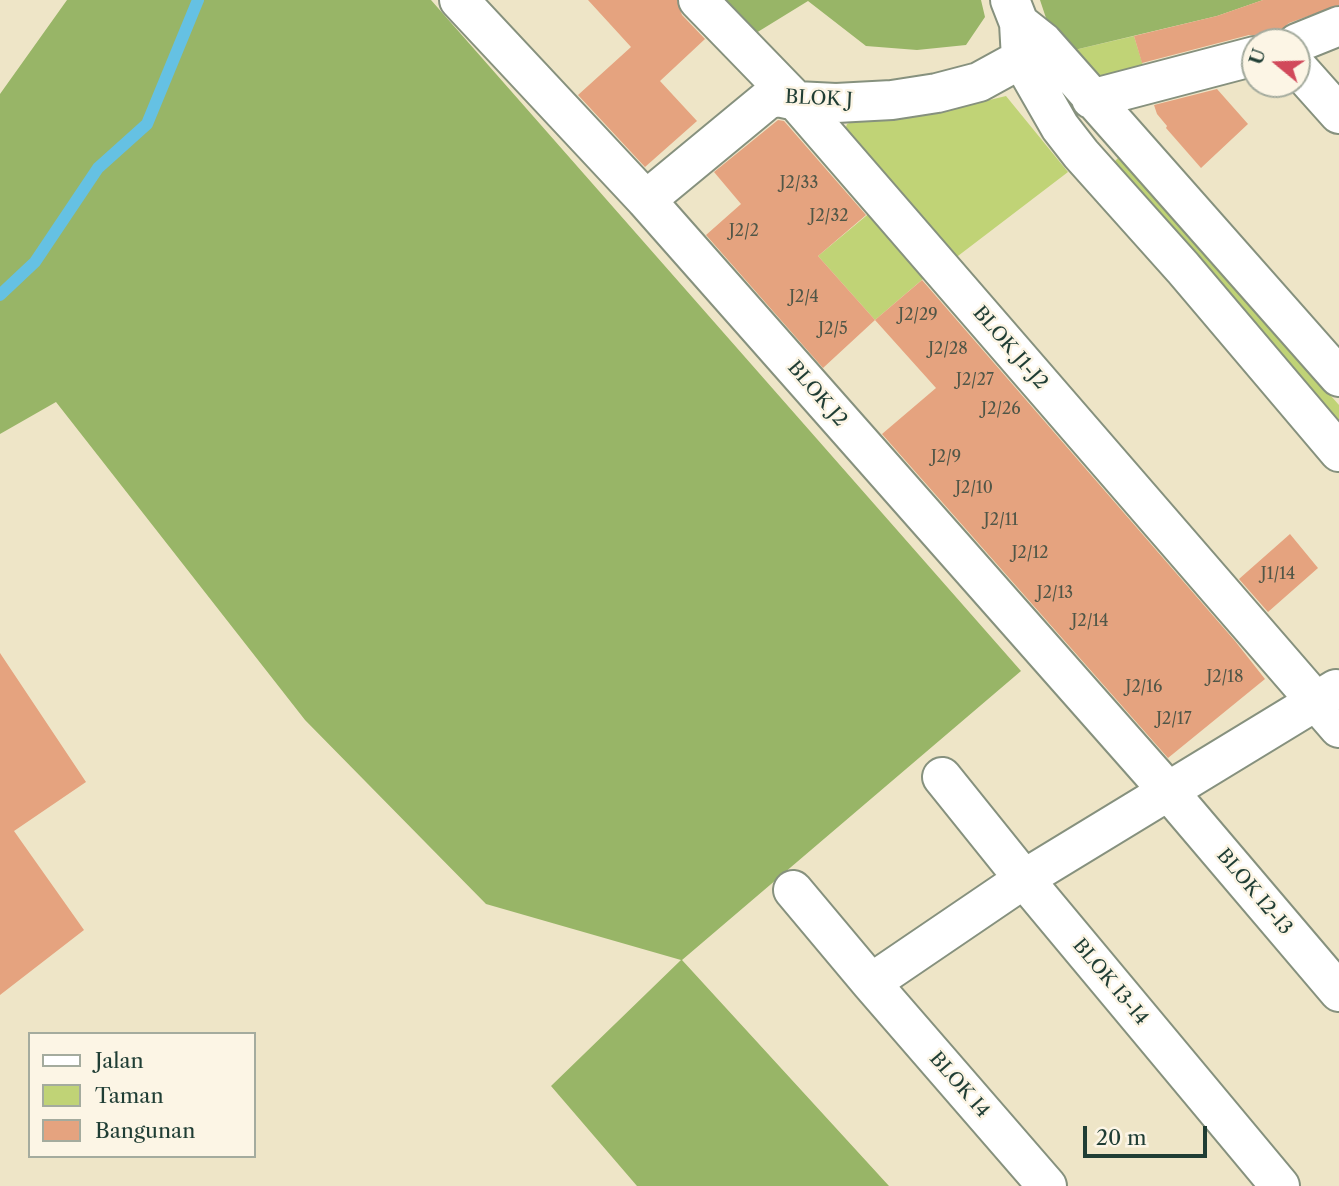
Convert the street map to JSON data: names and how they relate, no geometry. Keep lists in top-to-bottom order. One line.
{"streets":{"street":["BLOK J","BLOK J1-J2","BLOK J2","BLOK I2-I3","BLOK I3-I4","BLOK I4"]},"crossings":[["BLOK J","BLOK J1-J2"],["BLOK J","BLOK J2"],["BLOK J2","BLOK I2-I3"]],"house_numbers":["J2/33","J2/32","J2/2","J2/4","J2/29","J2/5","J2/28","J2/27","J2/26","J2/9","J2/10","J2/11","J2/12","J1/14","J2/13","J2/14","J2/18","J2/16","J2/17"],"legend":["Jalan","Taman","Bangunan"],"scale_bar":"20 m","north":"left"}
